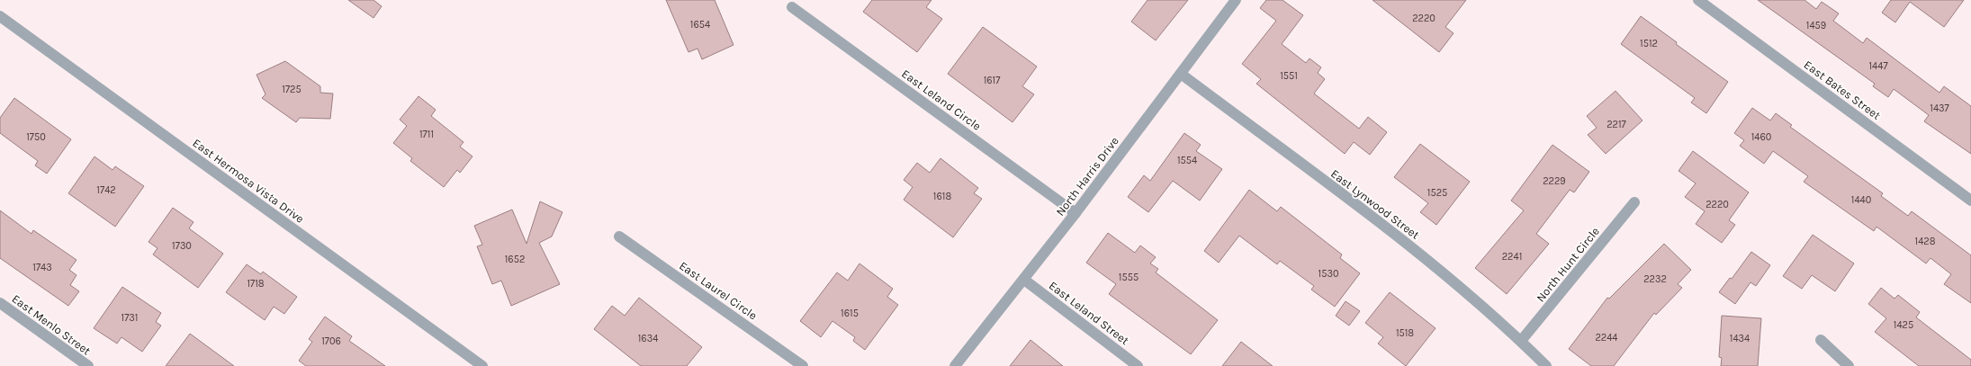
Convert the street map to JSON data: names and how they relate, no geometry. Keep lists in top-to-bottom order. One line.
{"streets":{"street":["East Bates Street","East Leland Circle","North Harris Drive","East Hermosa Vista Drive","East Lynwood Street","North Hunt Circle","East Laurel Circle","East Leland Street","East Menlo Street"]},"crossings":[["East Leland Circle","North Harris Drive"],["North Harris Drive","East Lynwood Street"],["North Harris Drive","East Leland Street"],["East Lynwood Street","North Hunt Circle"]],"house_numbers":["2220","1654","1459","1512","1447","1551","1617","1725","1437","2217","1711","1750","1460","1554","2229","1742","1525","1618","1440","2220","1428","1730","2241","1652","1743","1530","1555","2232","1718","1615","1731","1425","1518","2244","1634","1434","1706"]}
